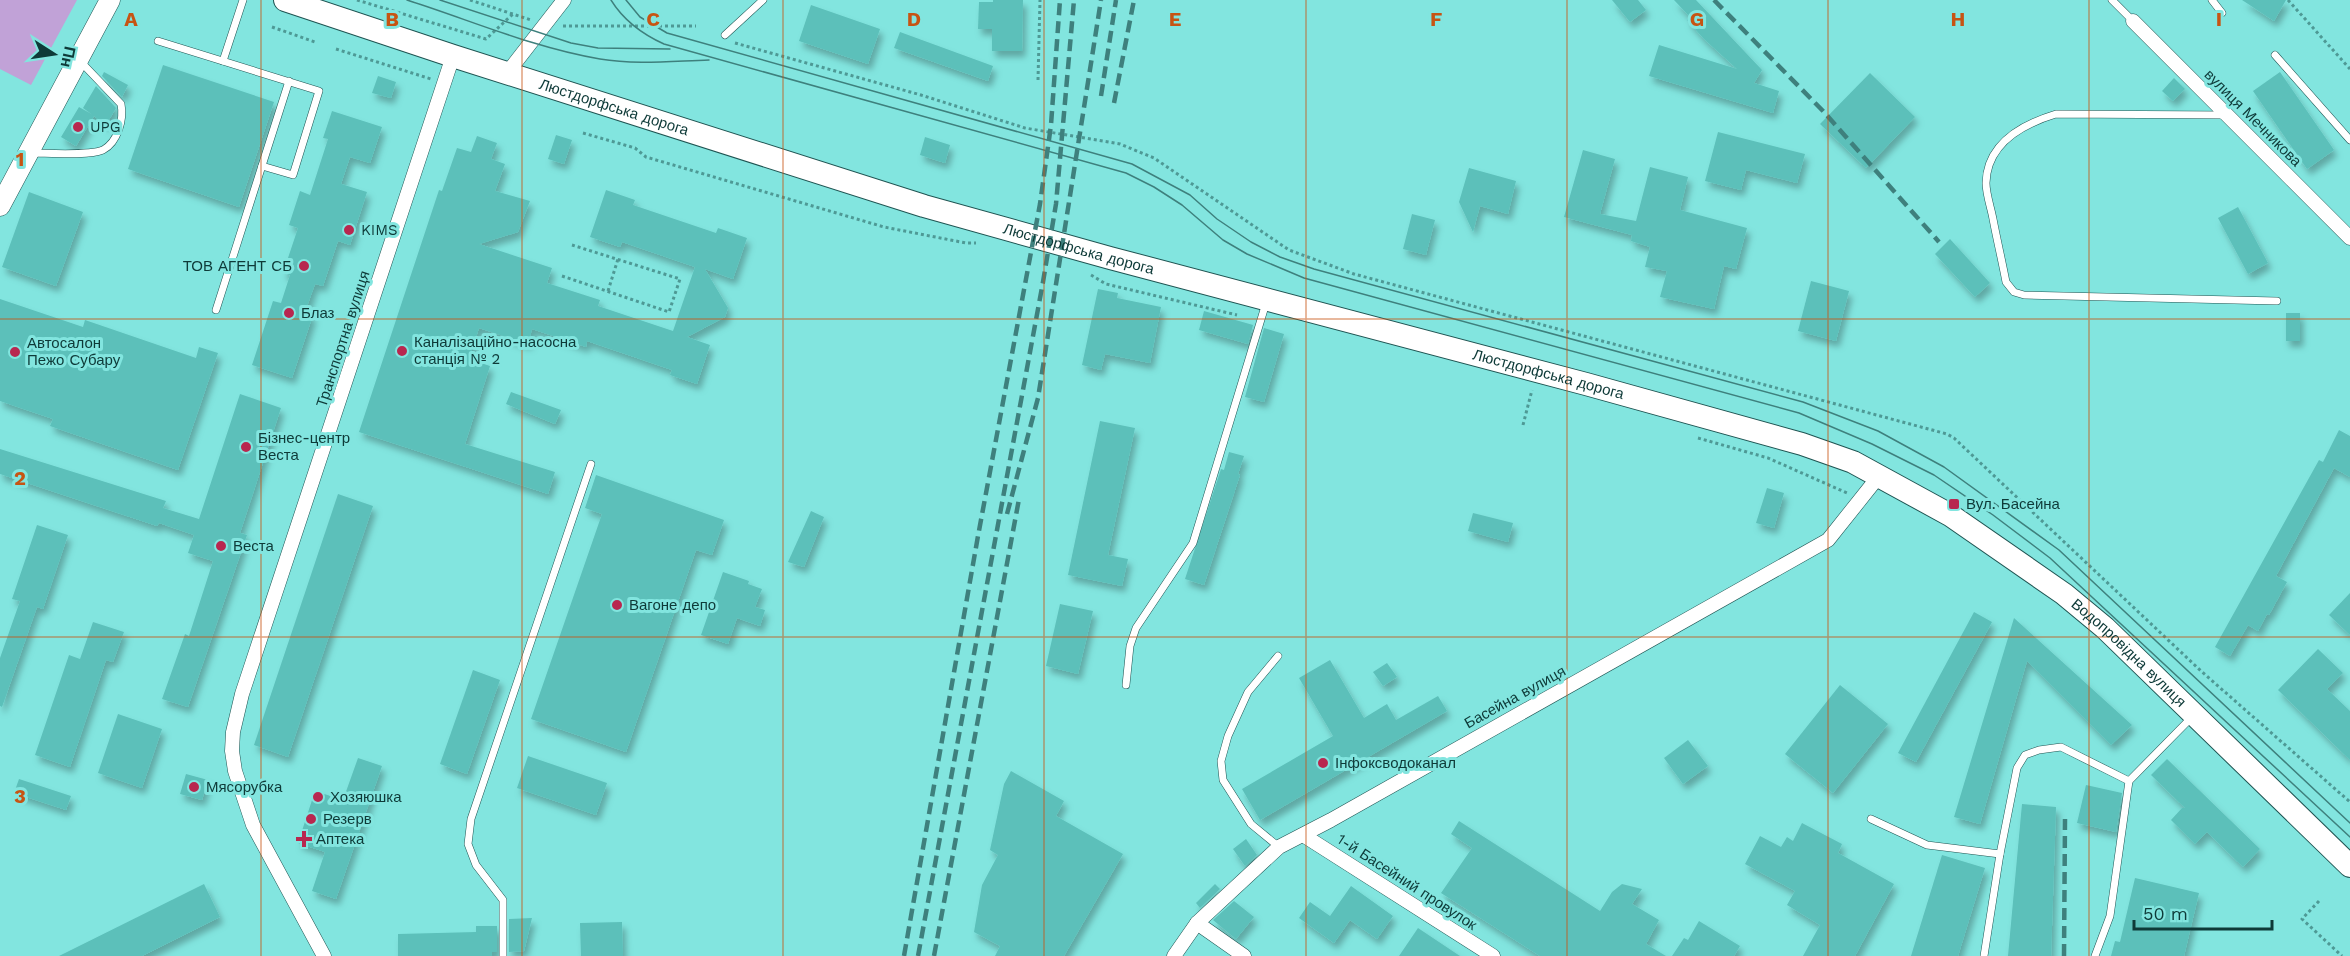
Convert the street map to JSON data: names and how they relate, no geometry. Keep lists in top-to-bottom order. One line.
{"streets":{"main road":["Люстдорфська дорога","Водопровідна вулиця"],"street":["вулиця Мечникова","Транспортна вулиця","Басейна вулиця","1-й Басейний провулок"]},"crossings":[["Люстдорфська дорога","Транспортна вулиця"],["Люстдорфська дорога","Водопровідна вулиця"],["Люстдорфська дорога","Басейна вулиця"],["Водопровідна вулиця","Басейна вулиця"],["Басейна вулиця","1-й Басейний провулок"]],"places":{"other":["UPG","KIMS","ТОВ АГЕНТ СБ","Блаз","Каналізаційно-насосна станція № 2","Автосалон Пежо Субару","Бізнес-центр Веста","Веста","Вагоне депо","Інфоксводоканал","Мясорубка","Хозяюшка","Резерв"],"transit":["Вул. Басейна"],"health":["Аптека"]},"scale_bar":"50 m","north":"right","grid":{"columns":["A","B","C","D","E","F","G","H","I"],"rows":["1","2","3"]}}
